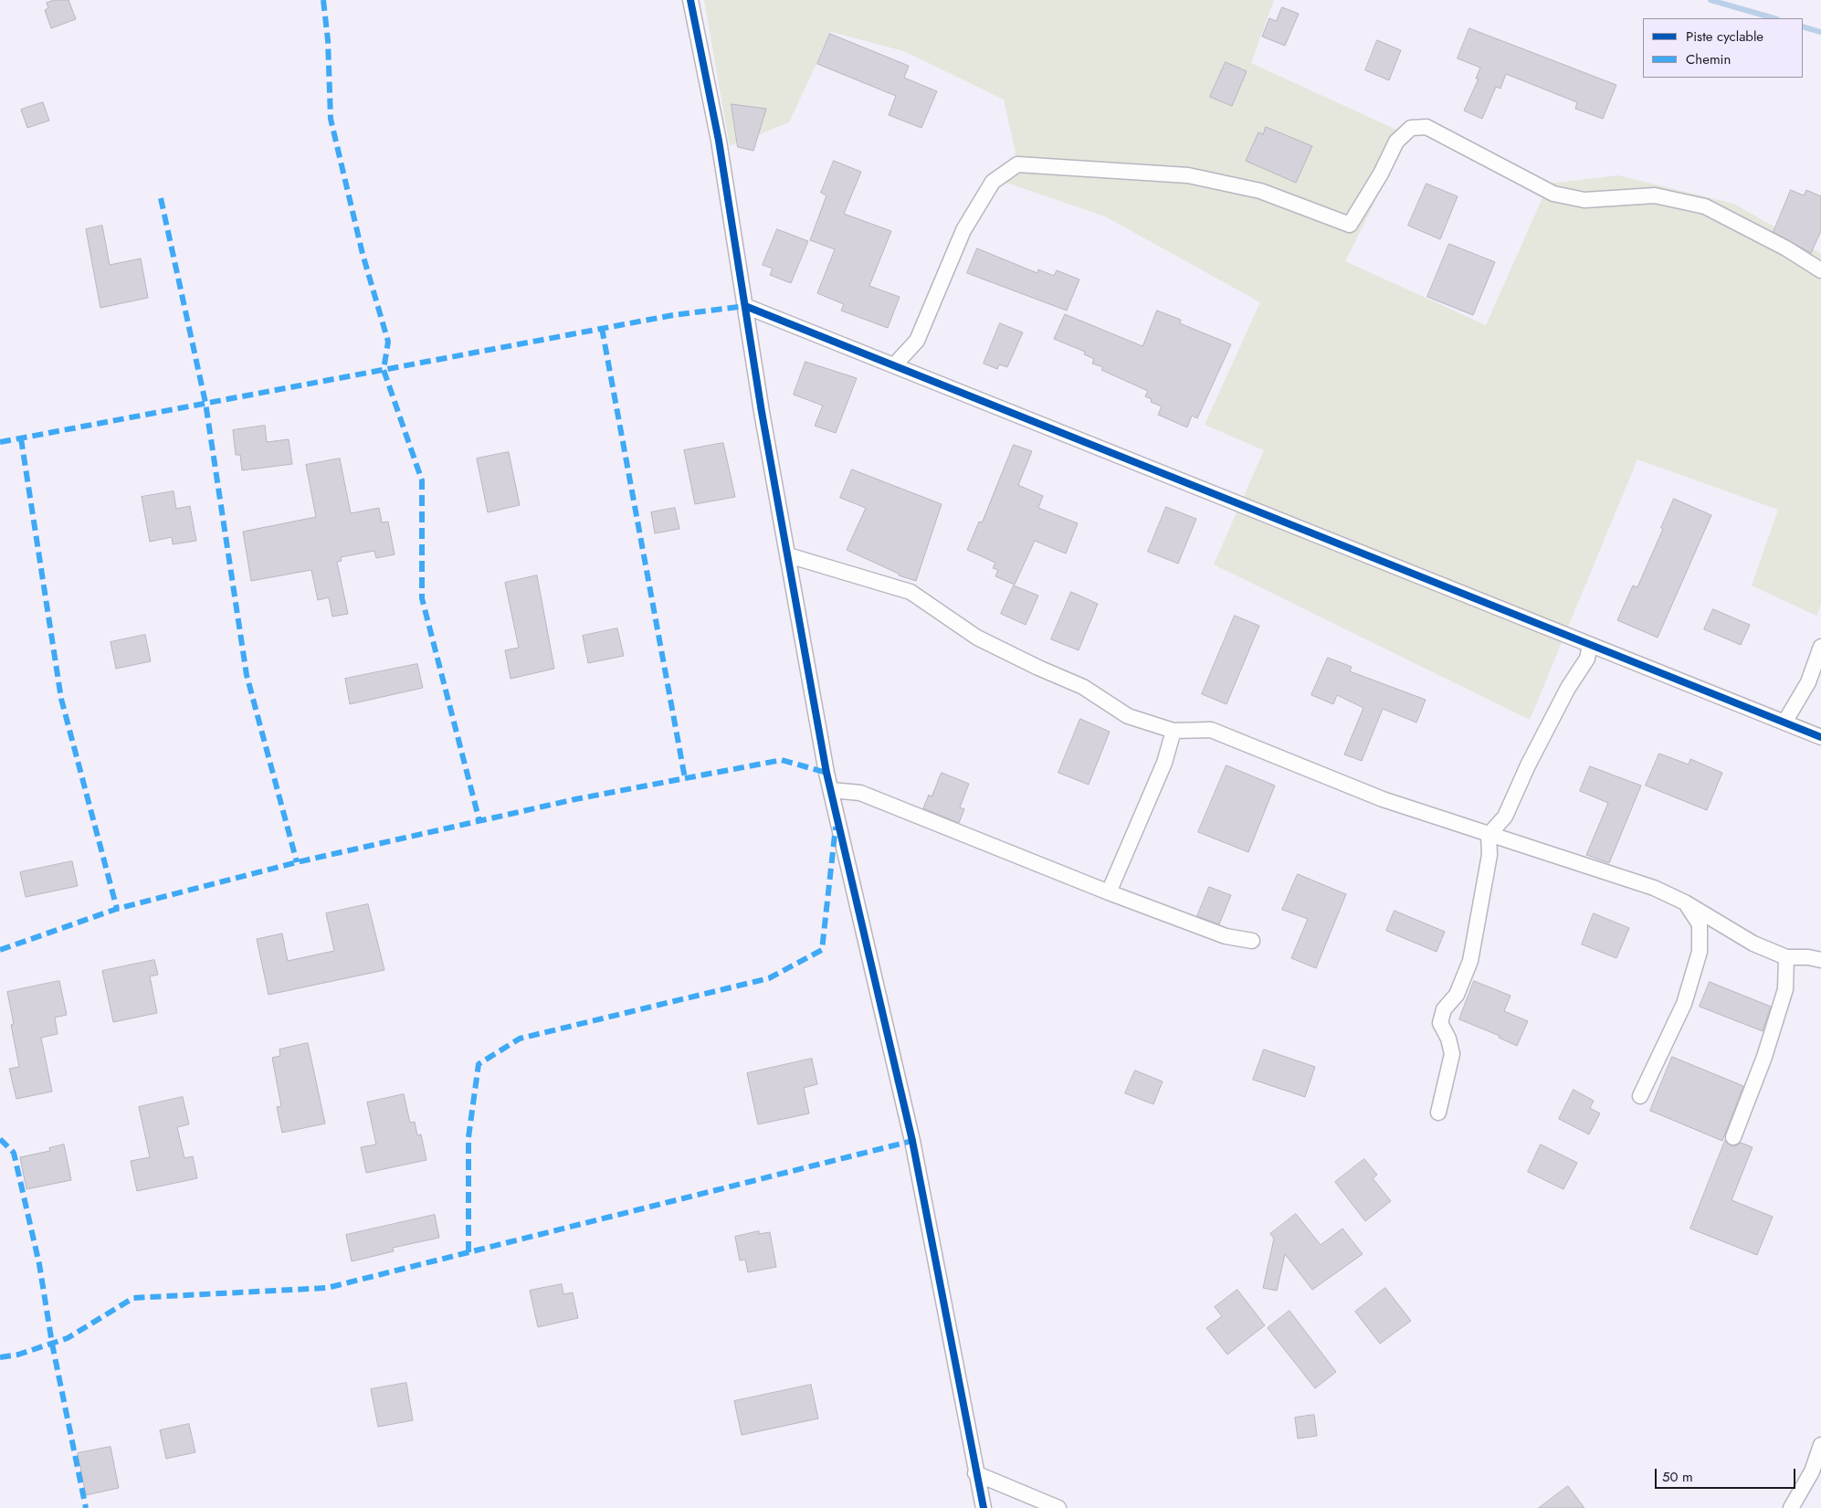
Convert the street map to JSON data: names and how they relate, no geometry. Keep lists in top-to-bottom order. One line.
{"legend":["Piste cyclable","Chemin"],"scale_bar":"50 m"}
